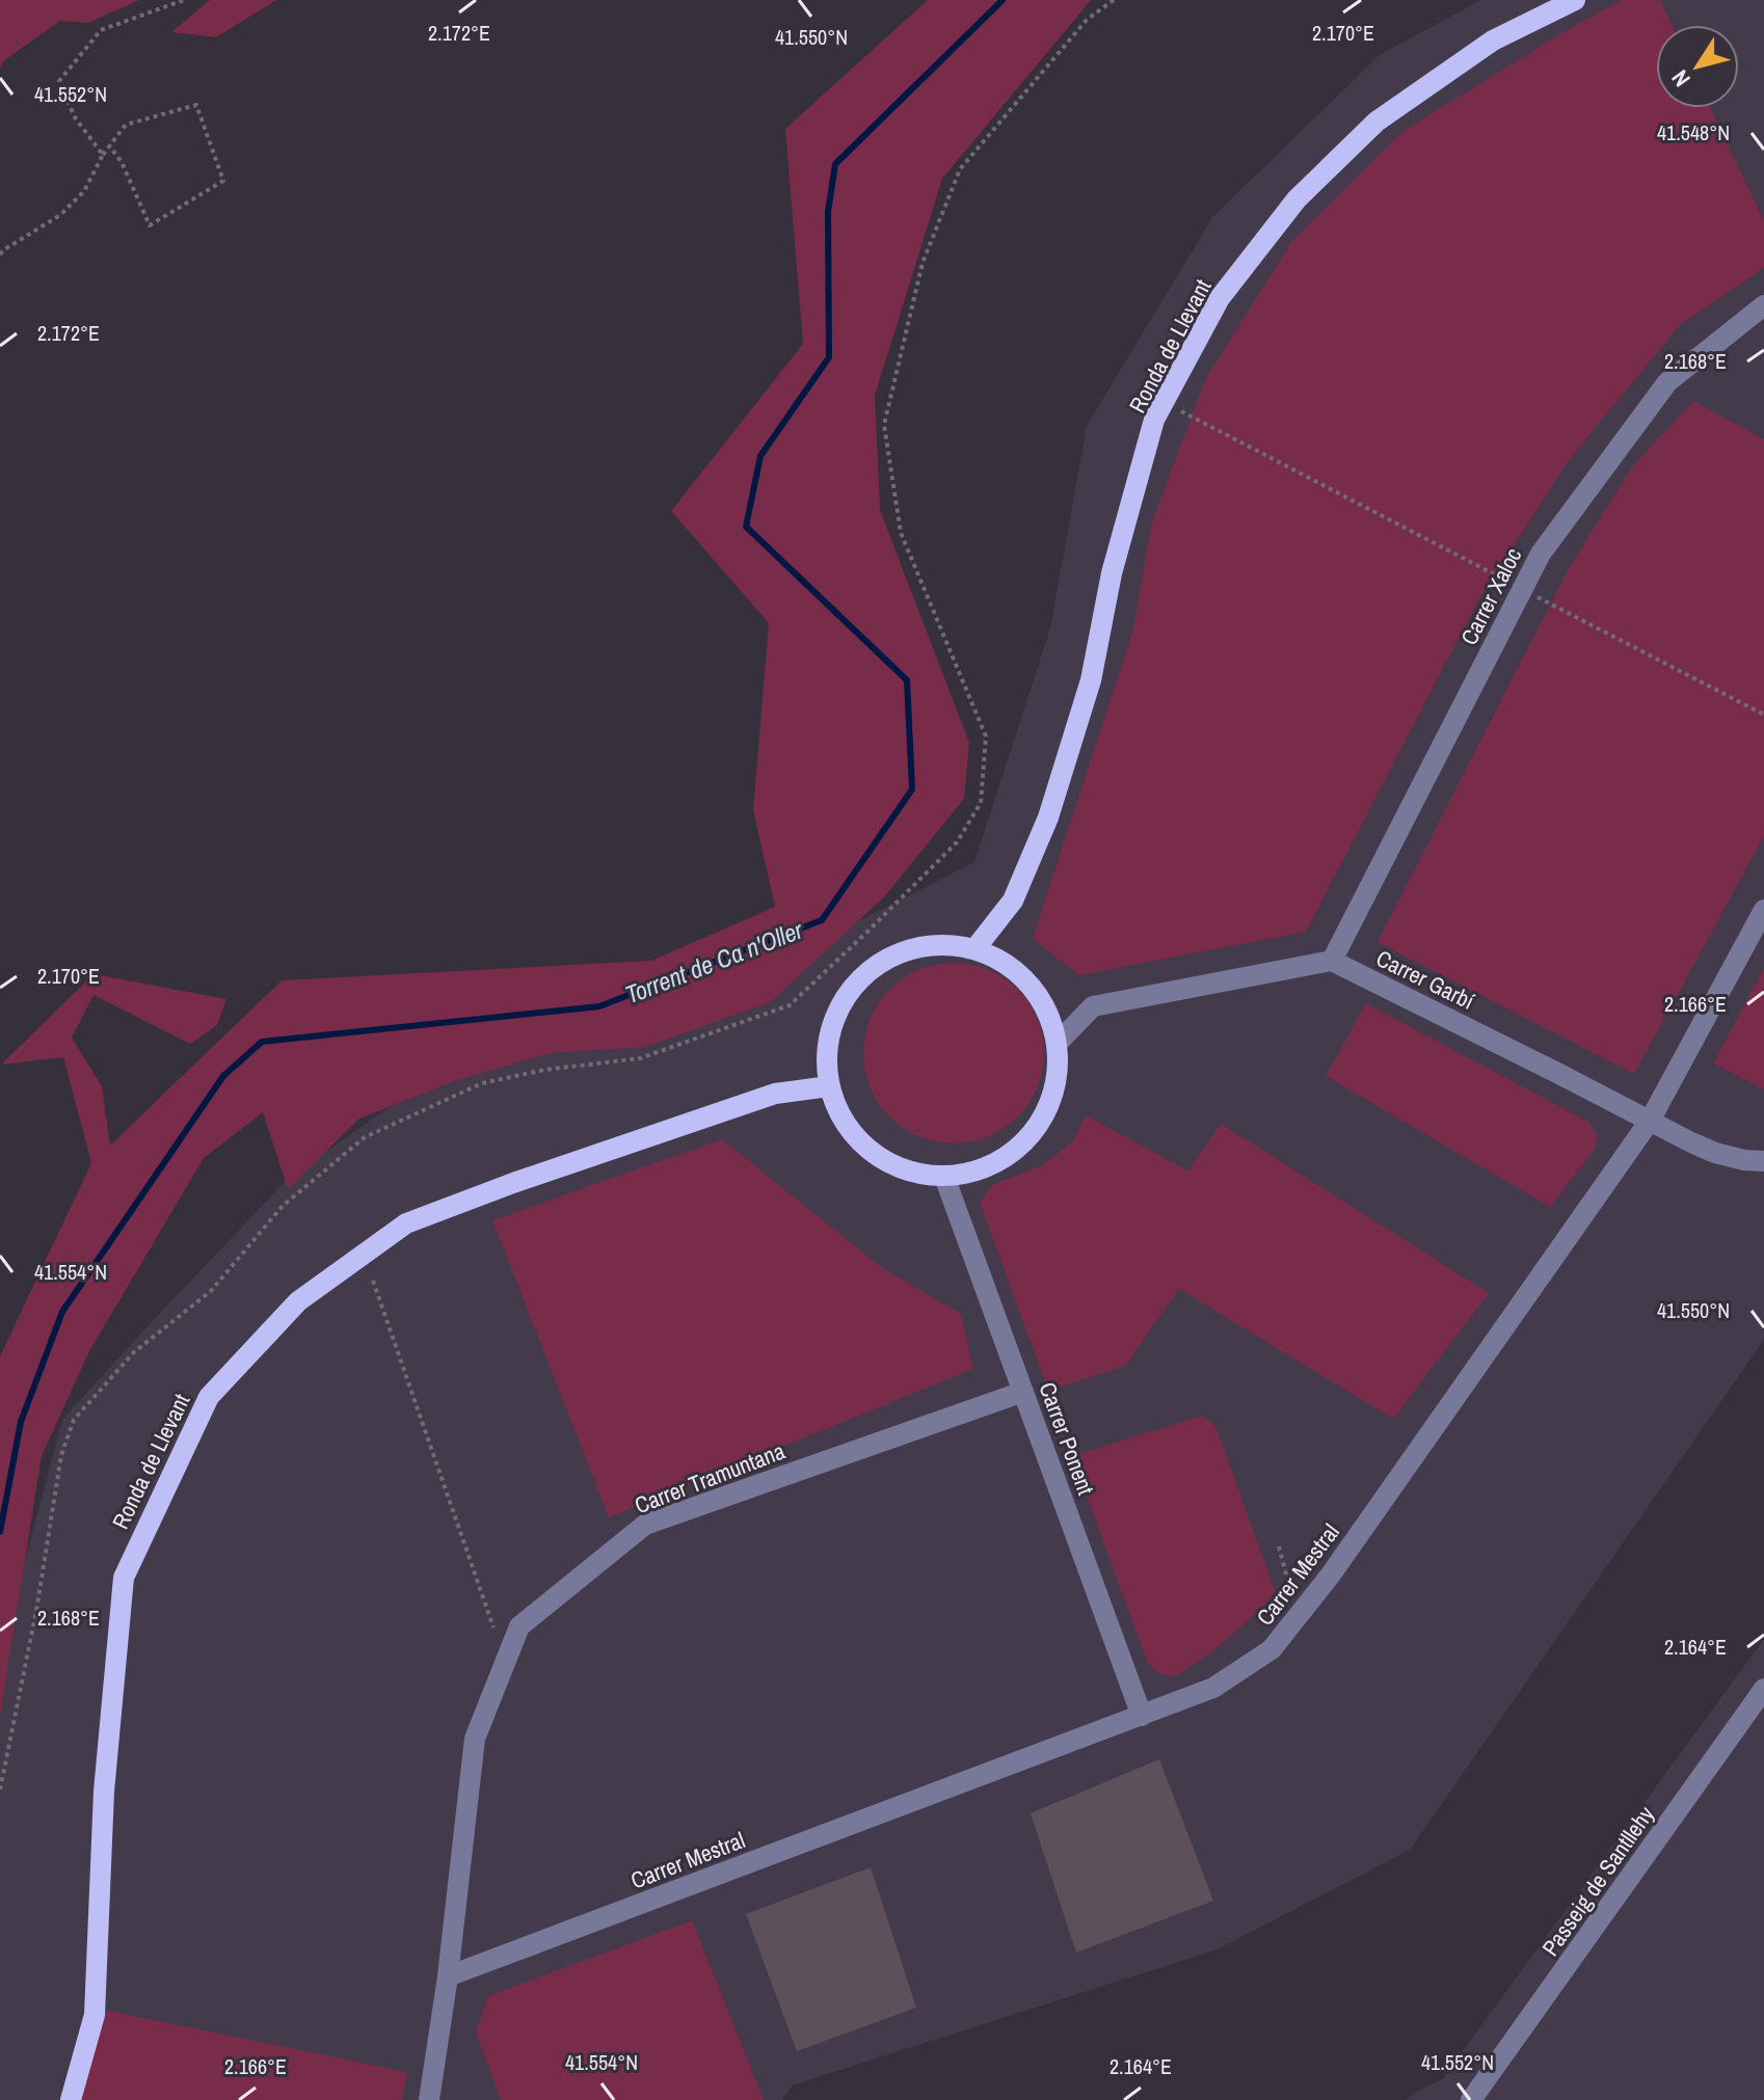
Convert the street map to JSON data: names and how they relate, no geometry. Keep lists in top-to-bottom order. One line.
{"streets":{"main road":["Ronda de Llevant"],"street":["Carrer Xaloc","Carrer Garbí","Carrer Ponent","Carrer Tramuntana","Carrer Mestral","Passeig de Santllehy"]},"crossings":[["Ronda de Llevant","Carrer Ponent"],["Carrer Xaloc","Carrer Garbí"],["Carrer Garbí","Carrer Mestral"],["Carrer Ponent","Carrer Tramuntana"],["Carrer Ponent","Carrer Mestral"],["Carrer Tramuntana","Carrer Mestral"]],"water":["Torrent de Ca n'Oller"],"north":"bottom left","coordinates":["2.172°E","2.170°E","41.550°N","41.552°N","41.548°N","2.168°E","2.166°E","41.554°N","2.164°E"]}
